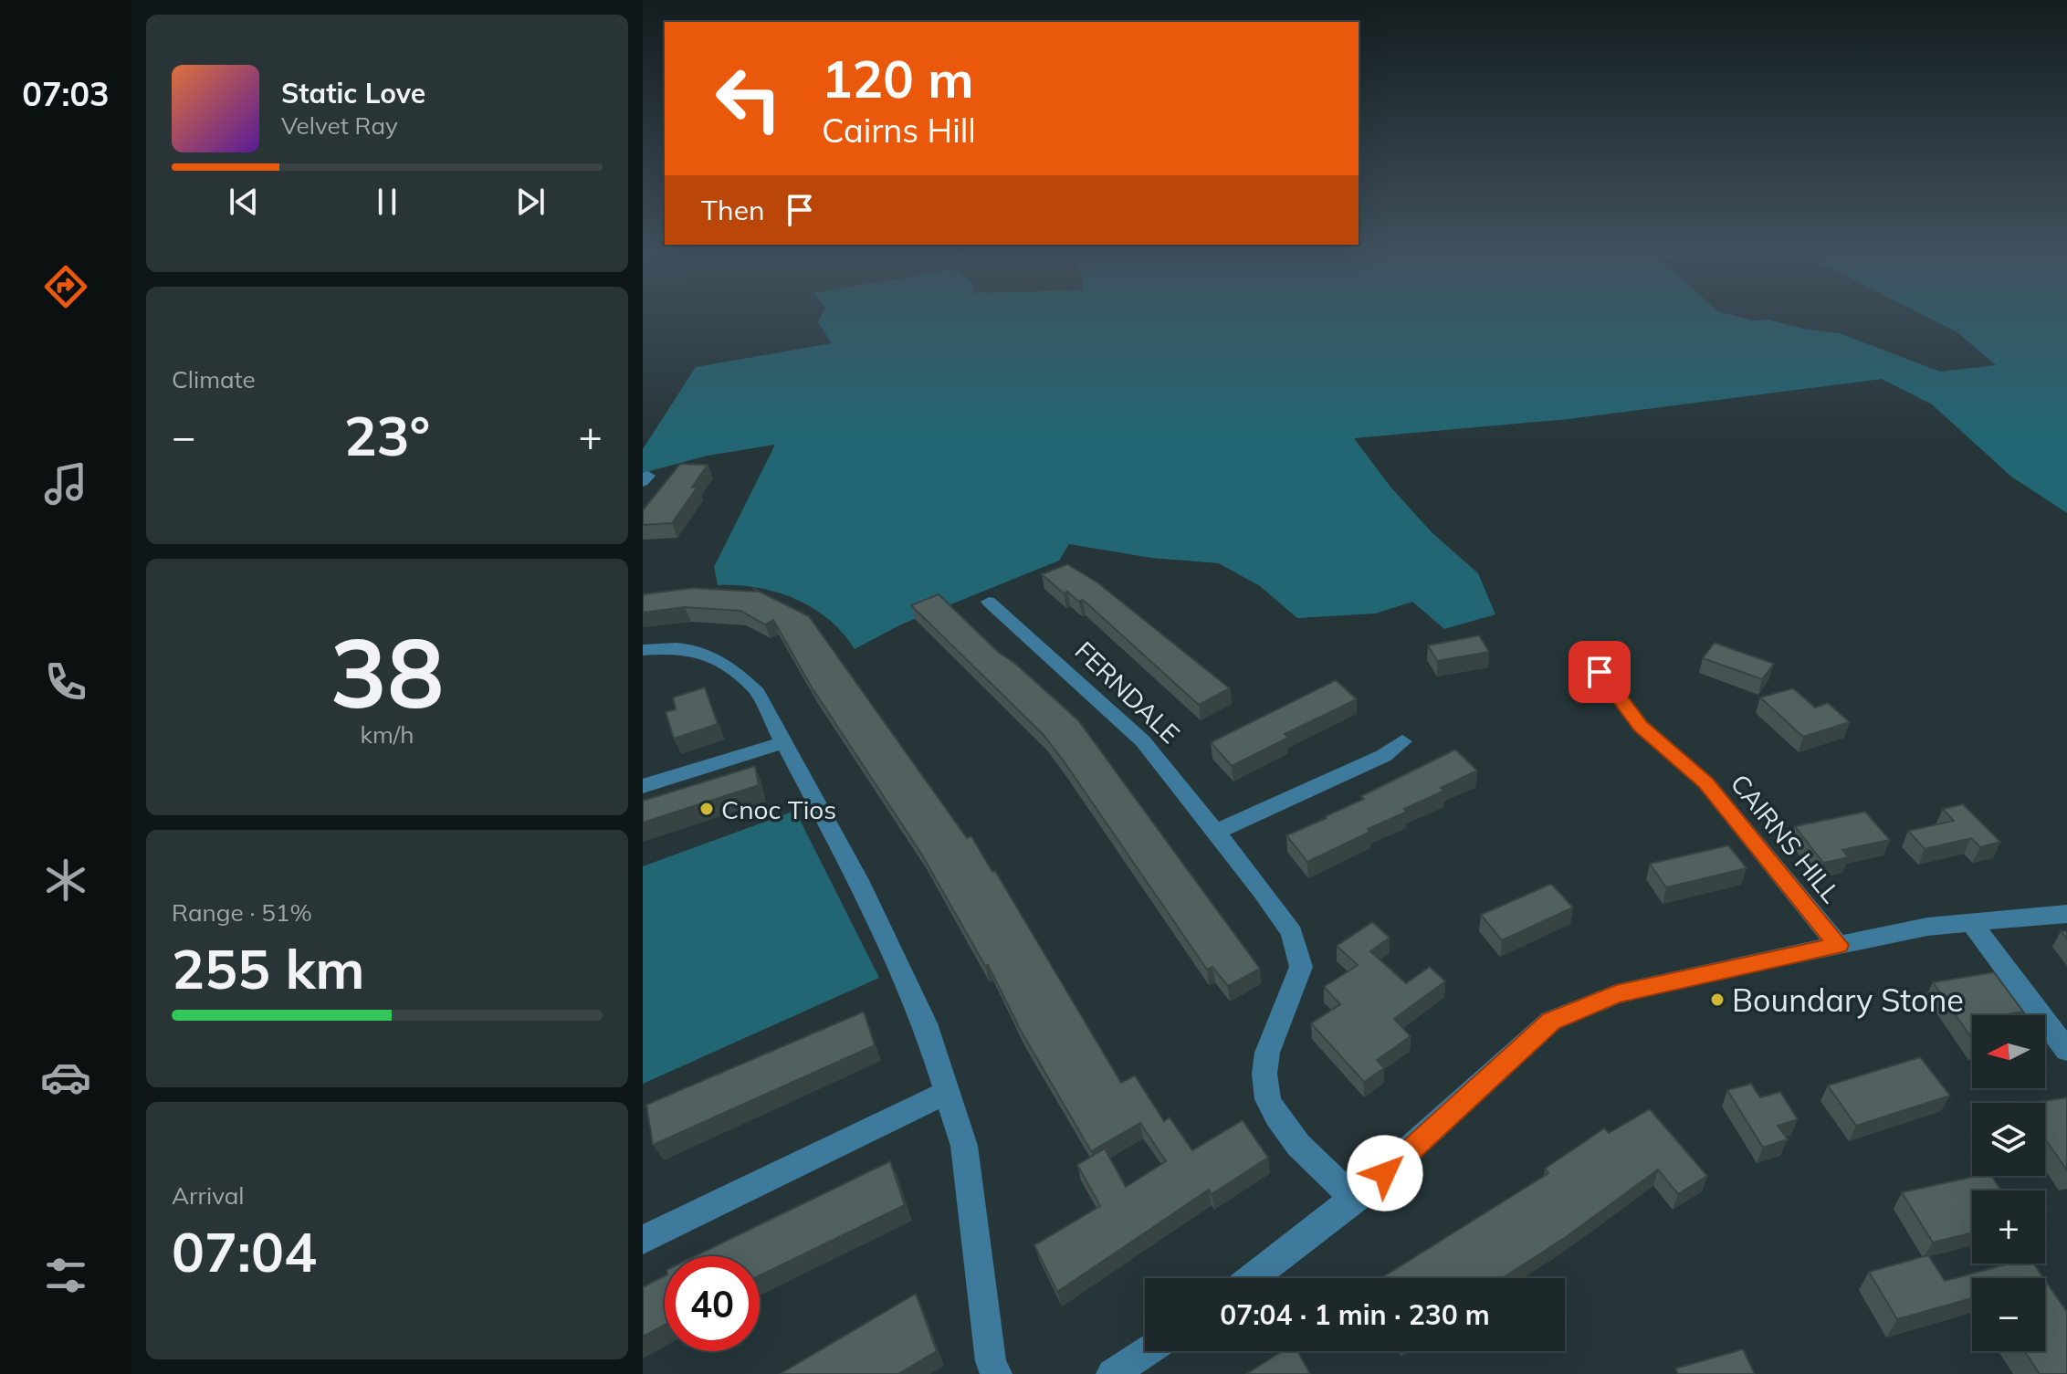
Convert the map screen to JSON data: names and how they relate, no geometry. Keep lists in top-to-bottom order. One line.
{"streets":{"street":["FERNDALE","CAIRNS HILL"]},"places":["Cnoc Tios","Boundary Stone"],"north":"left","page":{"tabs":"07:03","turn":["120 m","Cairns Hill"],"song":["Static Love","Velvet Ray"],"then":"Then","tile":["Climate",["38","km/h"],["Range · 51%","255 km"],["Arrival","07:04"]],"heat":["−","23°","+"],"map_buttons":["+","−"],"limit":"40","trip":"07:04 · 1 min · 230 m"}}
